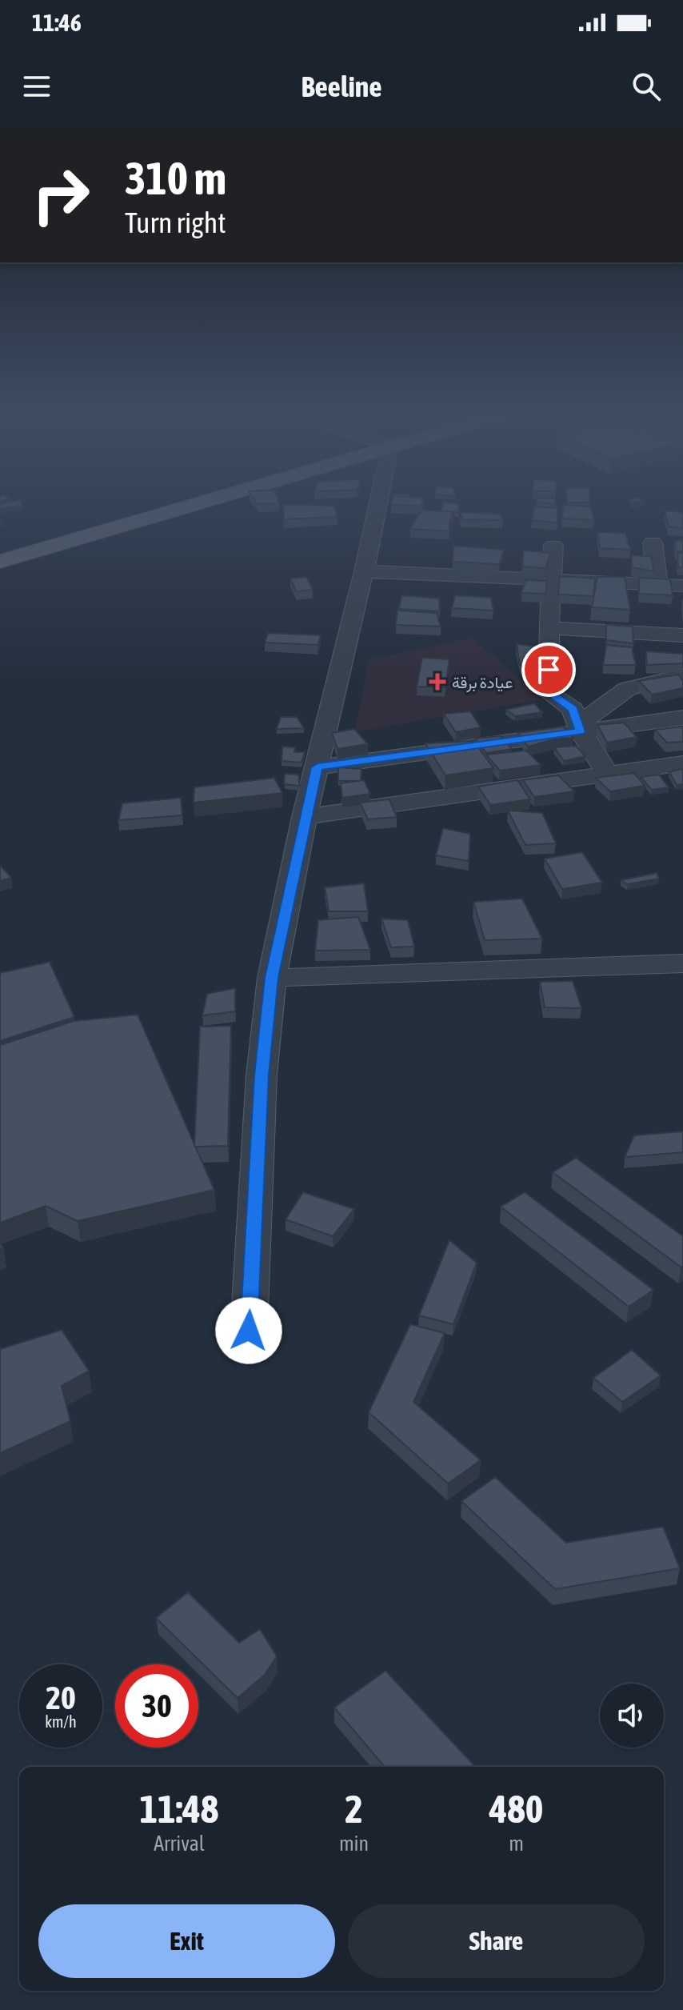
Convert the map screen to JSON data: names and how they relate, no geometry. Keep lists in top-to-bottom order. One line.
{"places":{"health":["عيادة برقة"]},"page":{"status":"11:46","header":"Beeline","turn":["310 m","Turn right"],"speed":"20 km/h","limit":"30","eta":["11:48","Arrival","2","min","480","m"],"buttons":["Exit","Share"]}}
